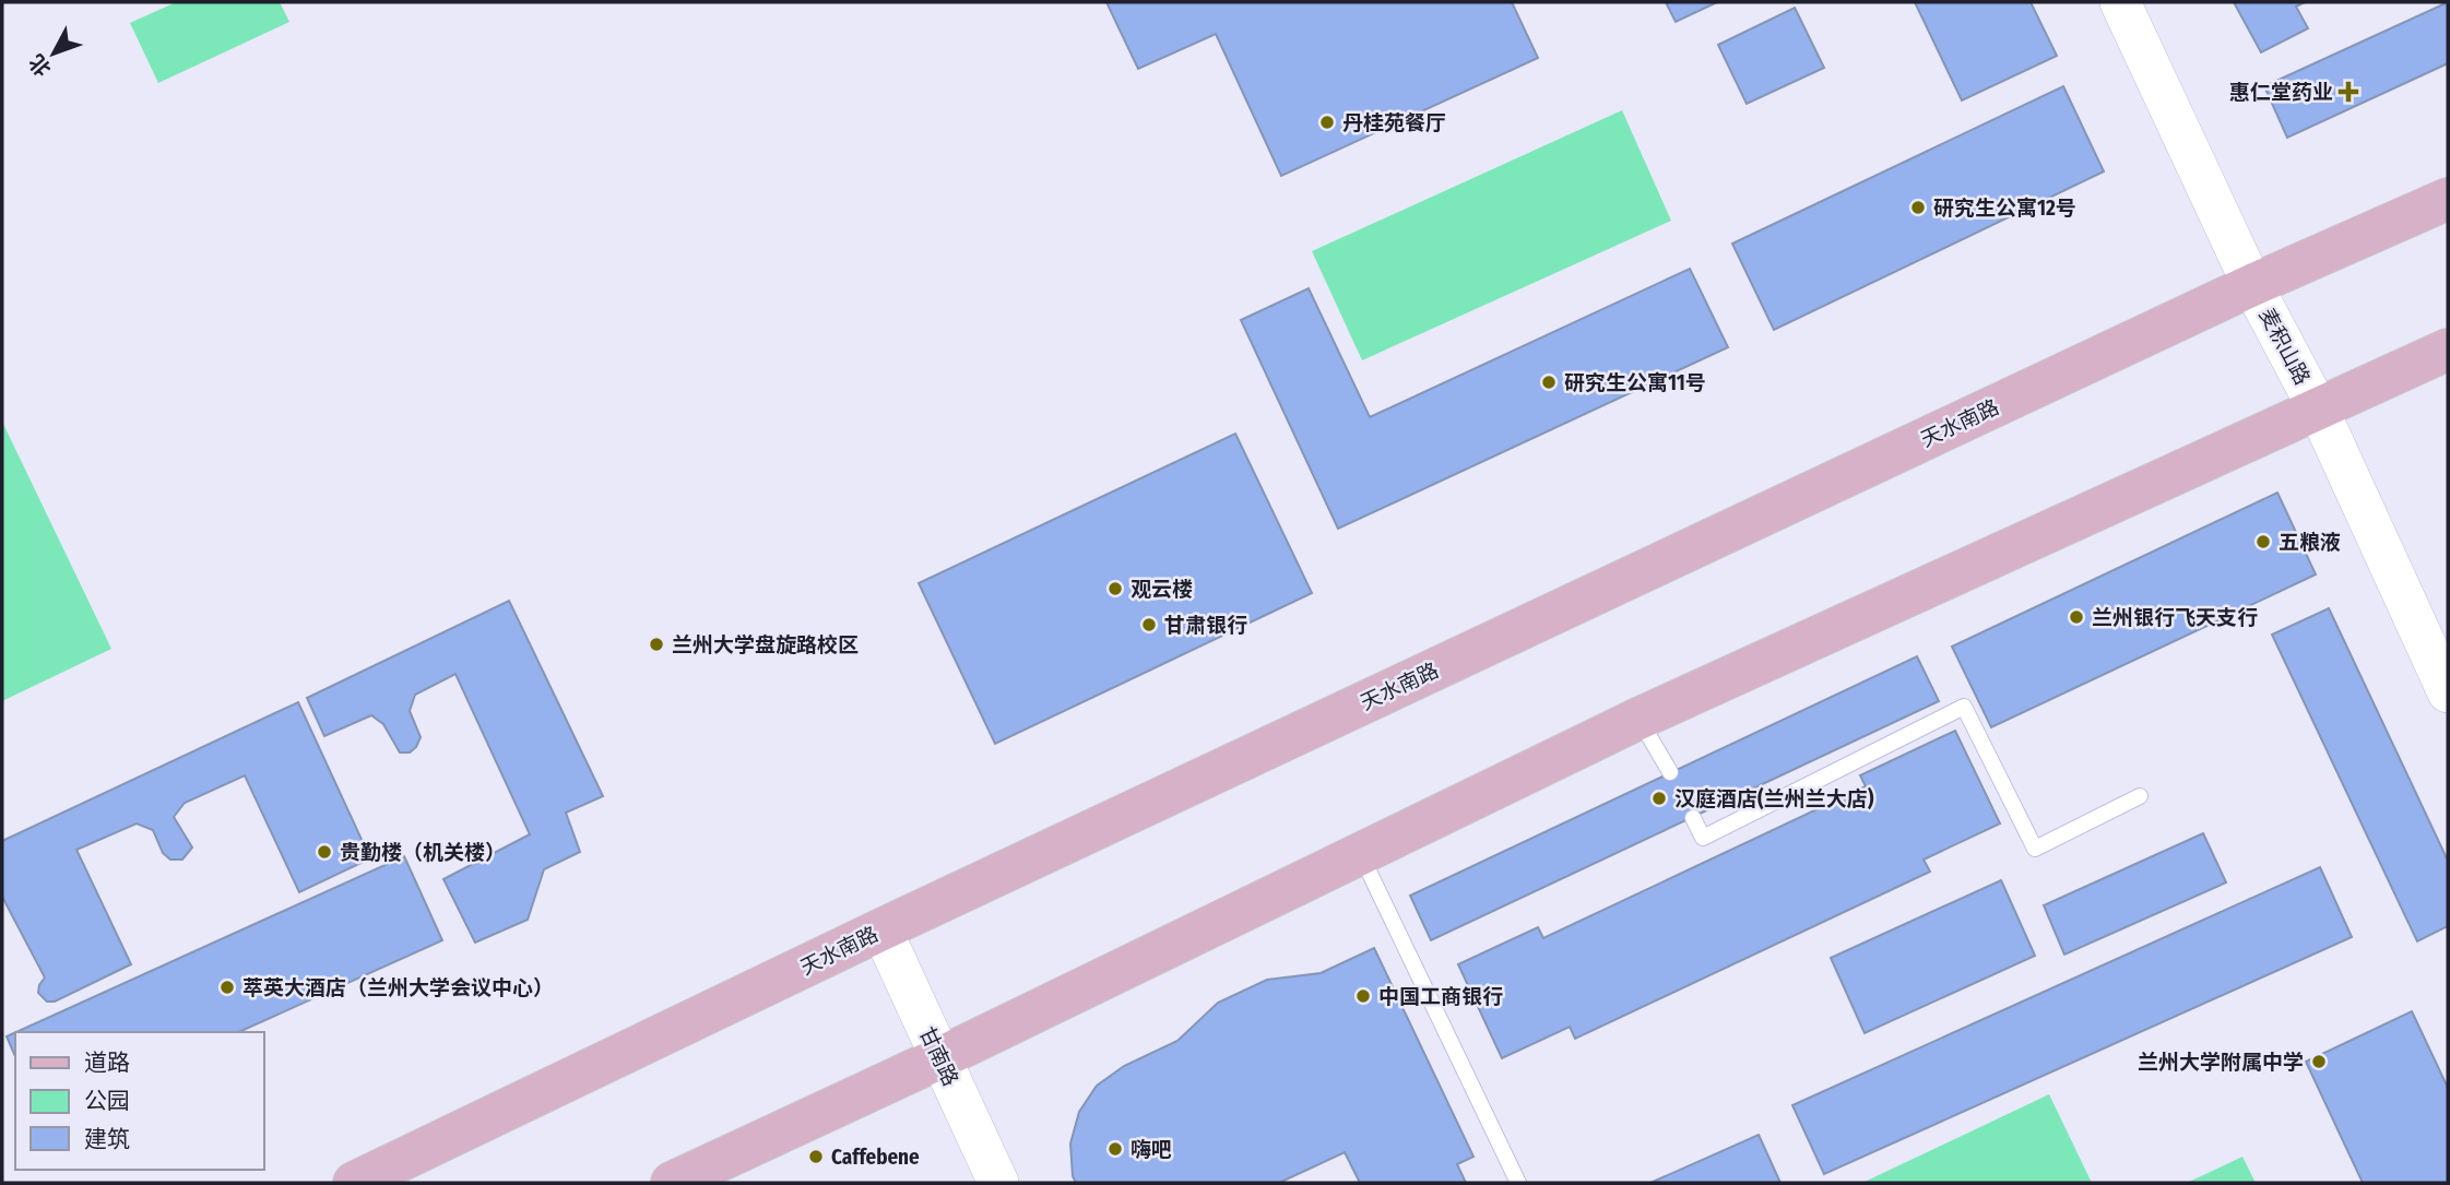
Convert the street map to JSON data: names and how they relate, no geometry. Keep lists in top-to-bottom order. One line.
{"streets":{"main road":["天水南路"],"street":["麦积山路","甘南路"]},"crossings":[["麦积山路","天水南路"],["天水南路","甘南路"]],"places":{"health":["惠仁堂药业"],"other":["丹桂苑餐厅","研究生公寓12号","研究生公寓11号","五粮液","观云楼","兰州银行飞天支行","甘肃银行","兰州大学盘旋路校区","汉庭酒店(兰州兰大店)","贵勤楼（机关楼）","萃英大酒店（兰州大学会议中心）","中国工商银行","兰州大学附属中学","嗨吧","Caffebene"]},"legend":["道路","公园","建筑"],"north":"bottom left"}
